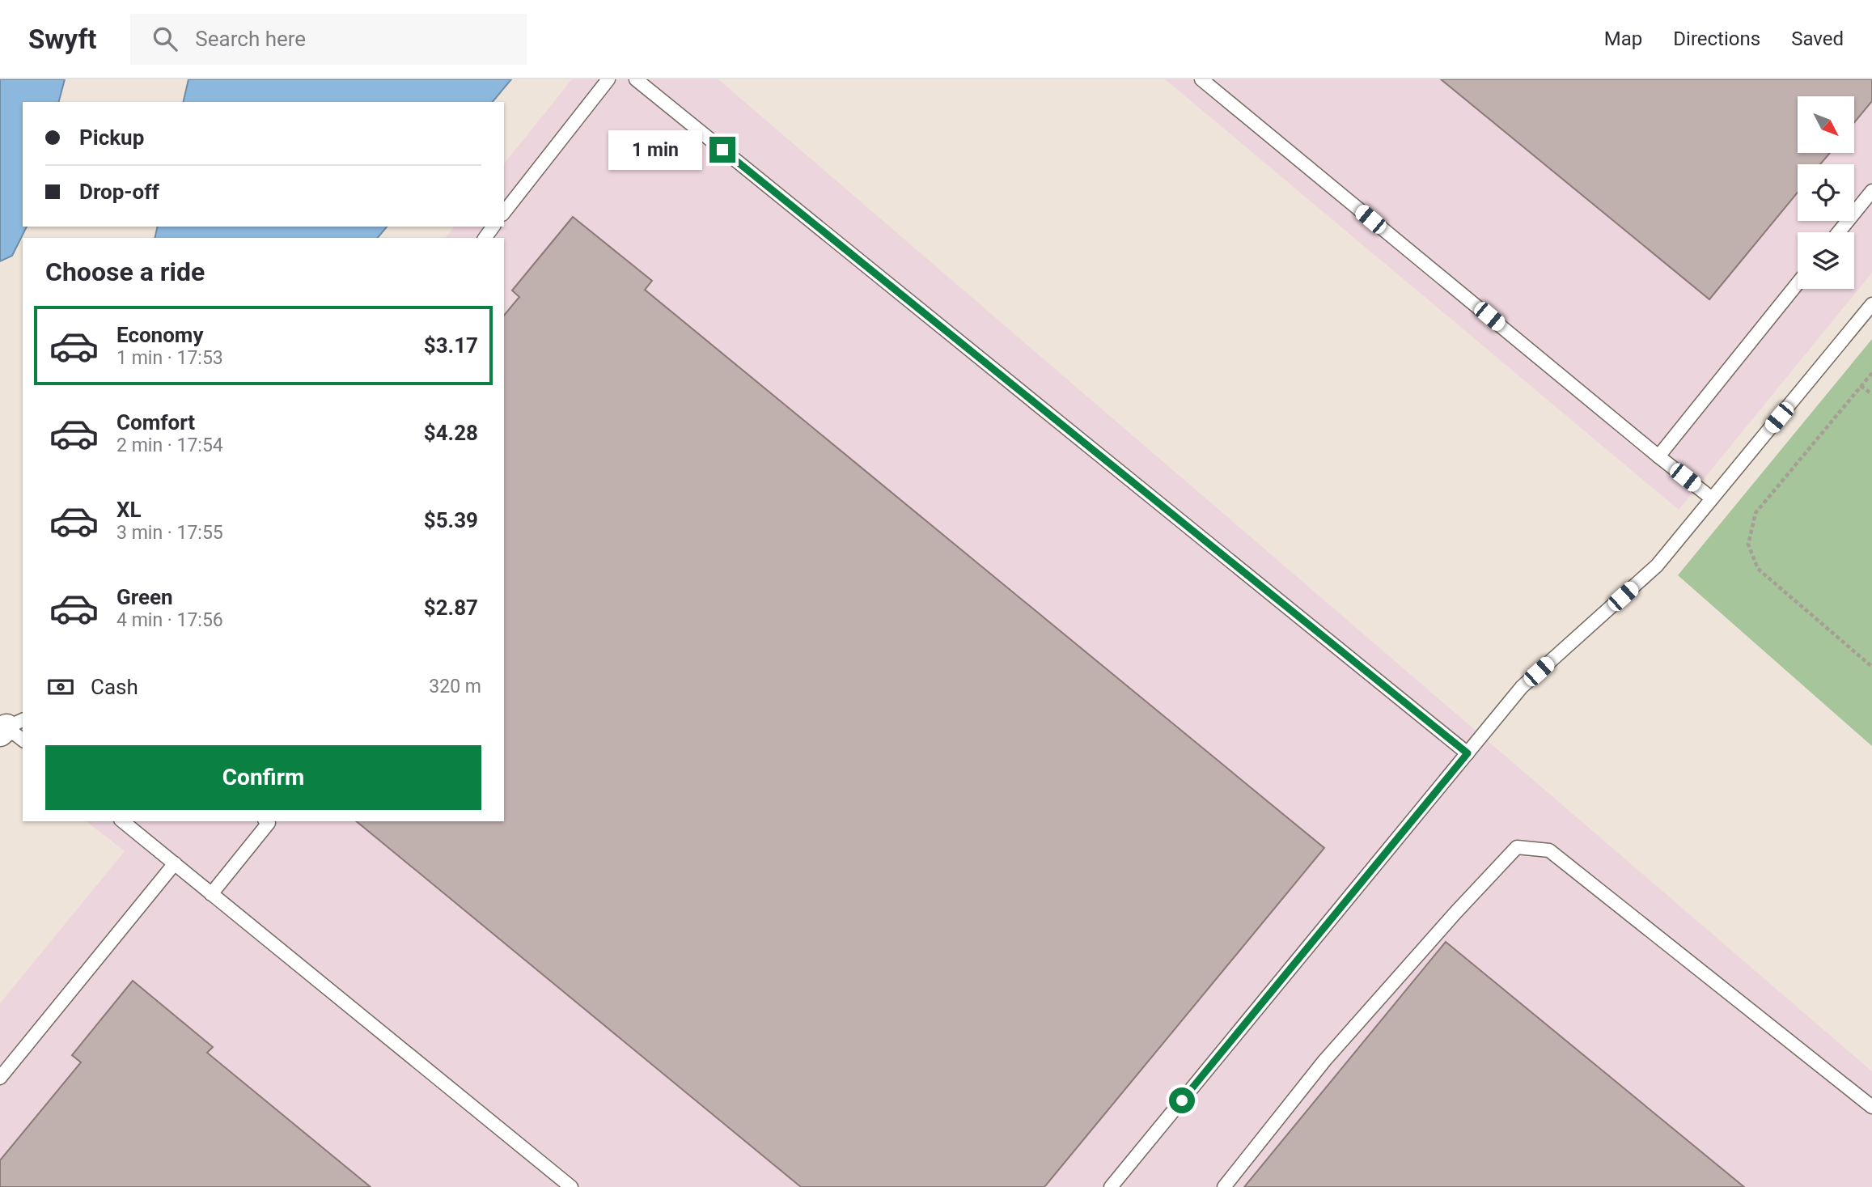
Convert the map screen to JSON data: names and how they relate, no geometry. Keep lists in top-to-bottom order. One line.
{"north":"bottom right","page":{"header":"Swyft","search":"Search here","nav":["Map","Directions","Saved"],"banner":["Pickup","Drop-off"],"bubble":"1 min","heading":"Choose a ride","list":[{"name":"Economy","note":"1 min · 17:53","value":"$3.17"},{"name":"Comfort","note":"2 min · 17:54","value":"$4.28"},{"name":"XL","note":"3 min · 17:55","value":"$5.39"},{"name":"Green","note":"4 min · 17:56","value":"$2.87"}],"pay":["Cash","320 m"],"buttons":"Confirm"}}
